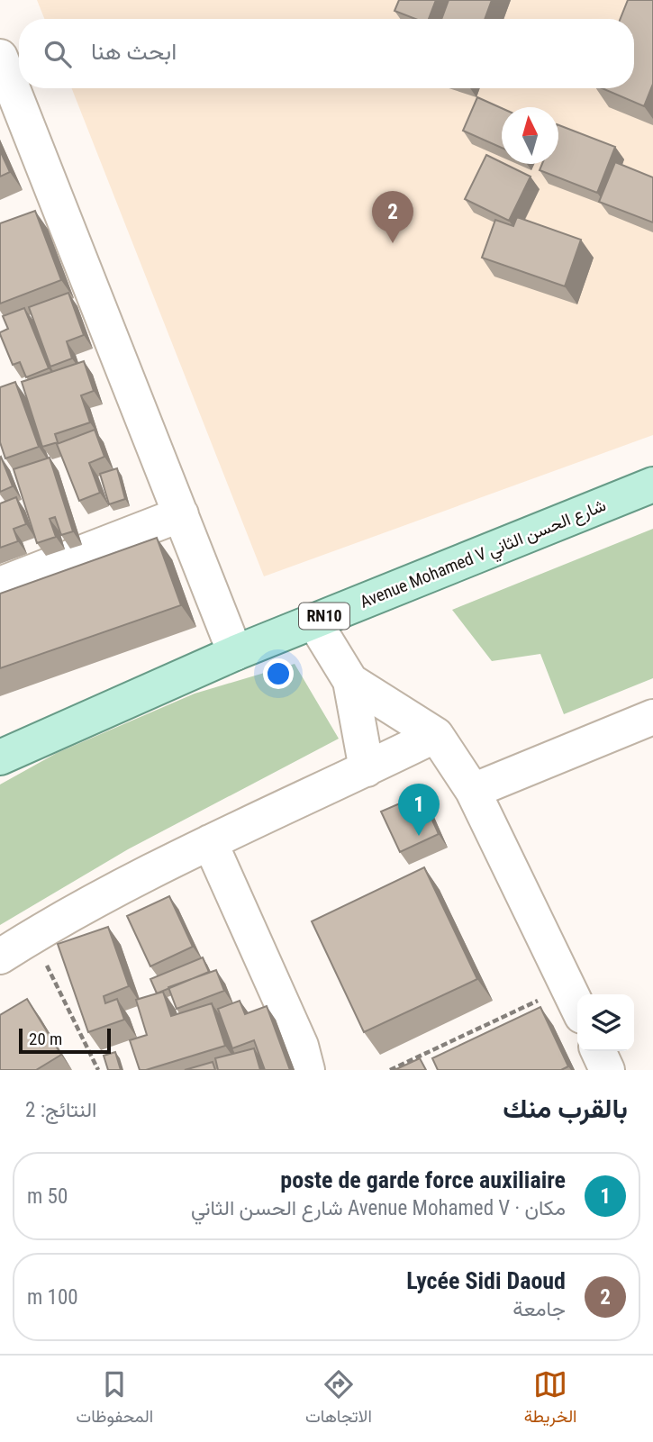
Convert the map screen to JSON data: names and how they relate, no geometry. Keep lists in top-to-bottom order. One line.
{"streets":{"main road":["Avenue Mohamed V شارع الحسن الثاني","RN10"]},"scale_bar":"20 m","north":"top","page":{"search":"ابحث هنا","pins":["2","1"],"scale":"20 m","heading":["بالقرب منك","النتائج: 2"],"list":[{"mark":"1","name":"poste de garde force auxiliaire","note":"مكان · Avenue Mohamed V شارع الحسن الثاني","value":"50 m"},{"mark":"2","name":"Lycée Sidi Daoud","note":"جامعة","value":"100 m"}],"nav":["الخريطة","الاتجاهات","المحفوظات"]}}
